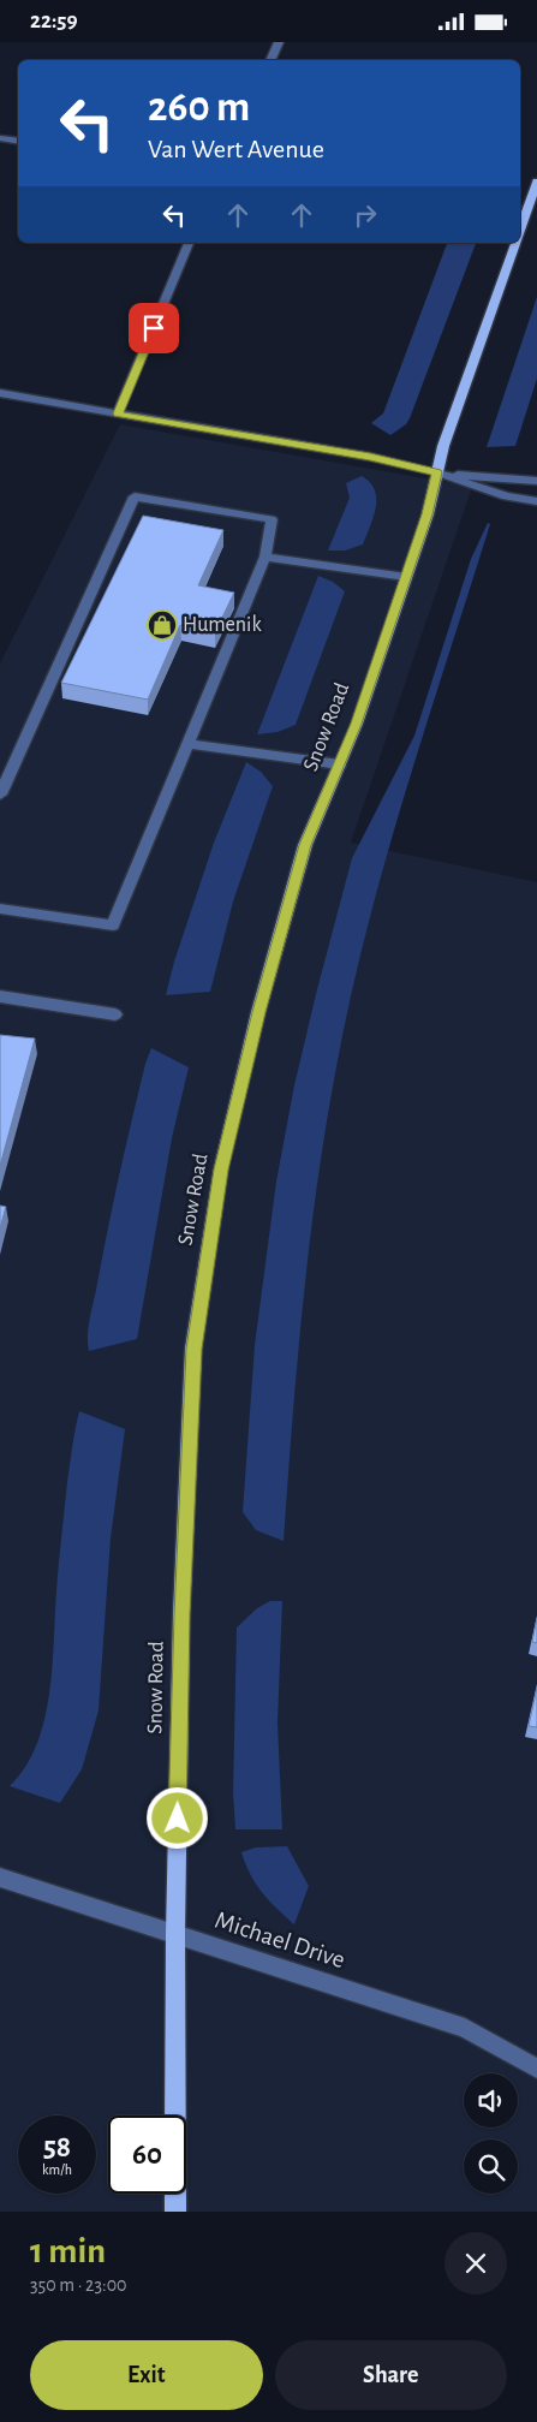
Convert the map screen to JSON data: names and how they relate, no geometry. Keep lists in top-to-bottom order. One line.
{"streets":{"main road":["Snow Road"],"street":["Michael Drive"]},"crossings":[["Snow Road","Michael Drive"]],"places":{"shop":["Humenik"]},"page":{"status":"22:59","turn":["260 m","Van Wert Avenue"],"speed":"58 km/h","limit":"60","heading":["1 min","350 m · 23:00"],"buttons":["Exit","Share"]}}
